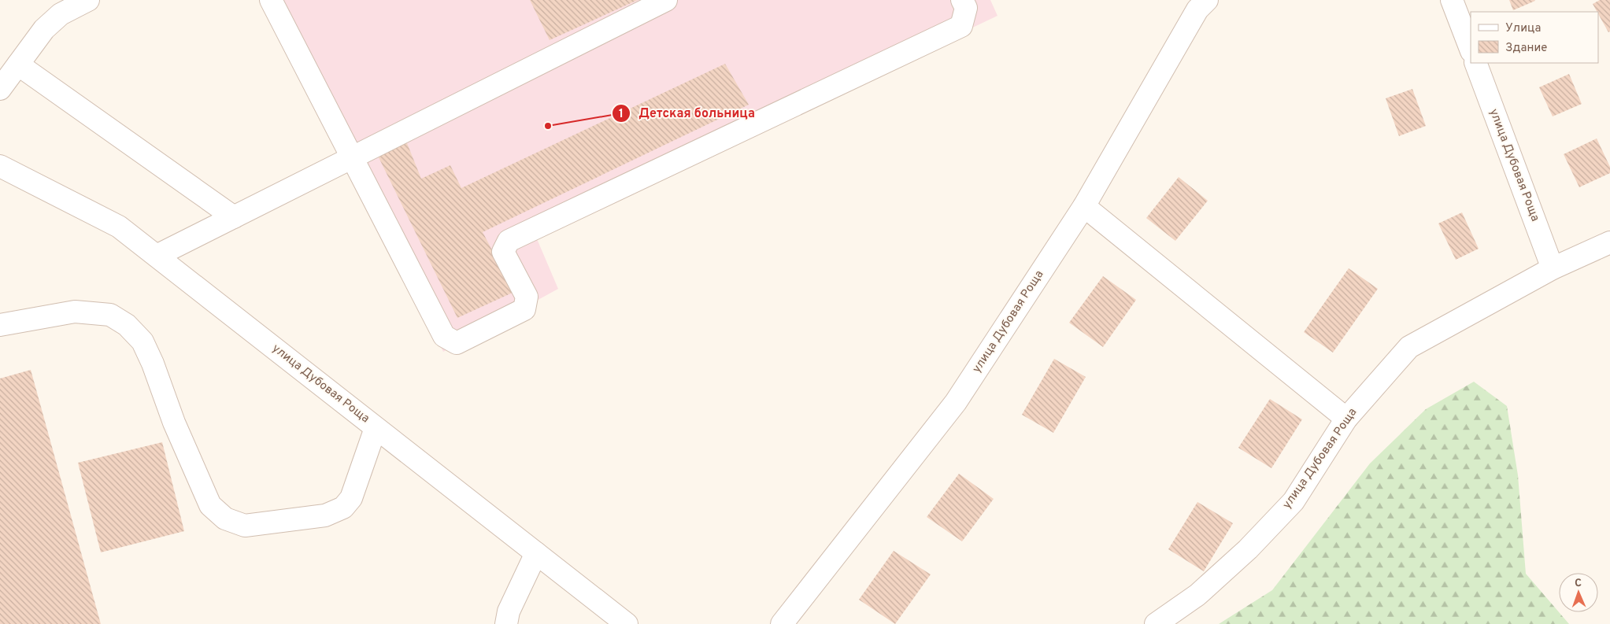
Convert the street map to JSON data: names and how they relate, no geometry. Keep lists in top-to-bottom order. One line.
{"streets":{"street":["улица Дубовая Роща"]},"places":["Детская больница"],"legend":["Улица","Здание"],"north":"top"}
